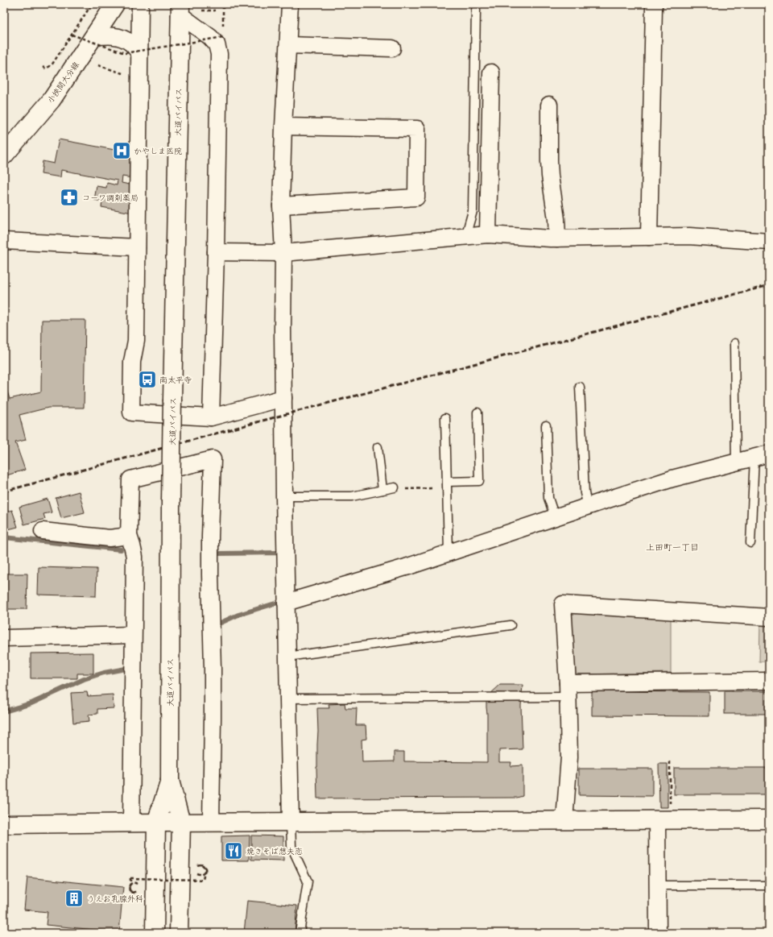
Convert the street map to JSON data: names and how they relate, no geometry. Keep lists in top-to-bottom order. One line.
{"streets":{"main road":["小挾間大分線","大道バイパス"]},"districts":["上田町一丁目"],"places":{"hospital":["かやしま医院"],"pharmacy":["コーワ調剤薬局"],"bus stop":["南太平寺"],"restaurant":["焼きそば想夫恋"],"building":["うえお乳腺外科"]}}
